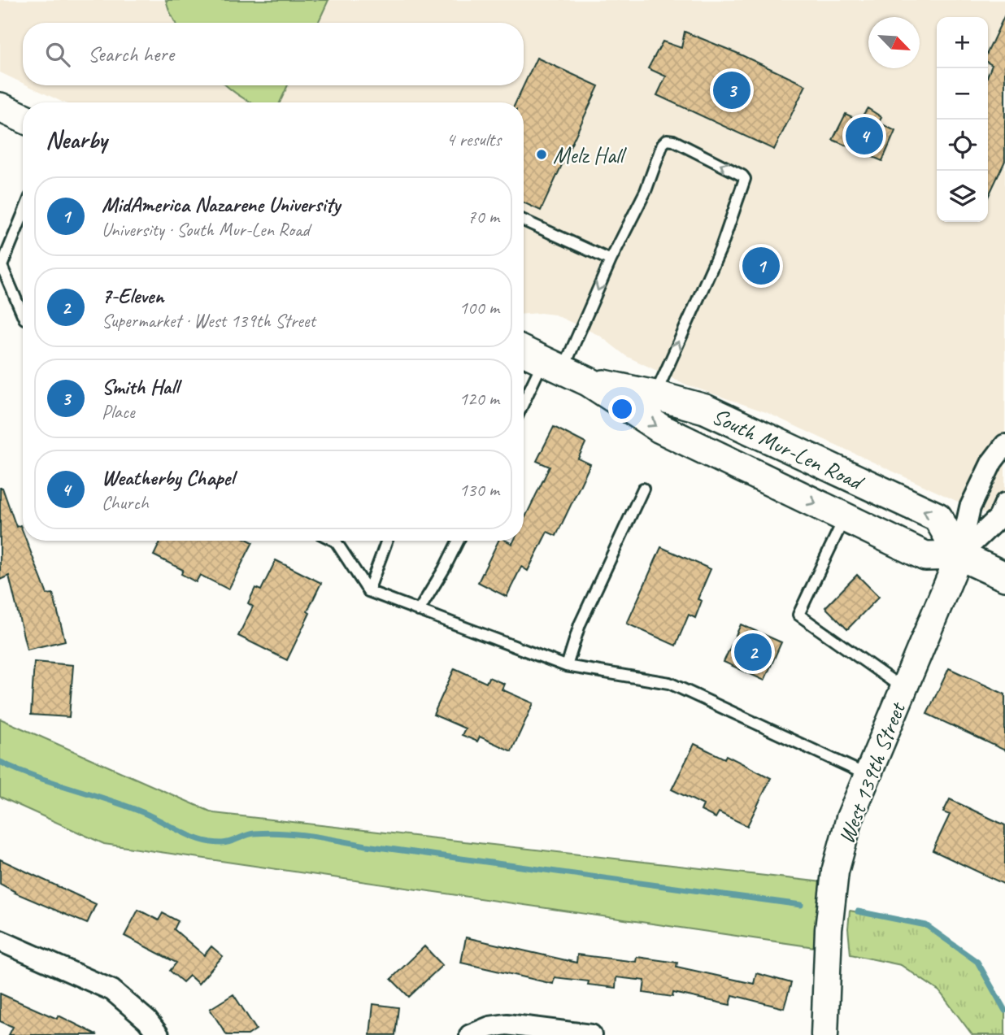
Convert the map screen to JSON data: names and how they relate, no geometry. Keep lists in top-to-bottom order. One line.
{"streets":{"main road":["South Mur-Len Road"],"street":["West 139th Street"]},"crossings":[["South Mur-Len Road","West 139th Street"]],"places":["Melz Hall"],"north":"bottom right","page":{"map_buttons":["+","−"],"search":"Search here","pins":["3","4","1","2"],"heading":["Nearby","4 results"],"list":[{"mark":"1","name":"MidAmerica Nazarene University","note":"University · South Mur-Len Road","value":"70 m"},{"mark":"2","name":"7-Eleven","note":"Supermarket · West 139th Street","value":"100 m"},{"mark":"3","name":"Smith Hall","note":"Place","value":"120 m"},{"mark":"4","name":"Weatherby Chapel","note":"Church","value":"130 m"}]}}
